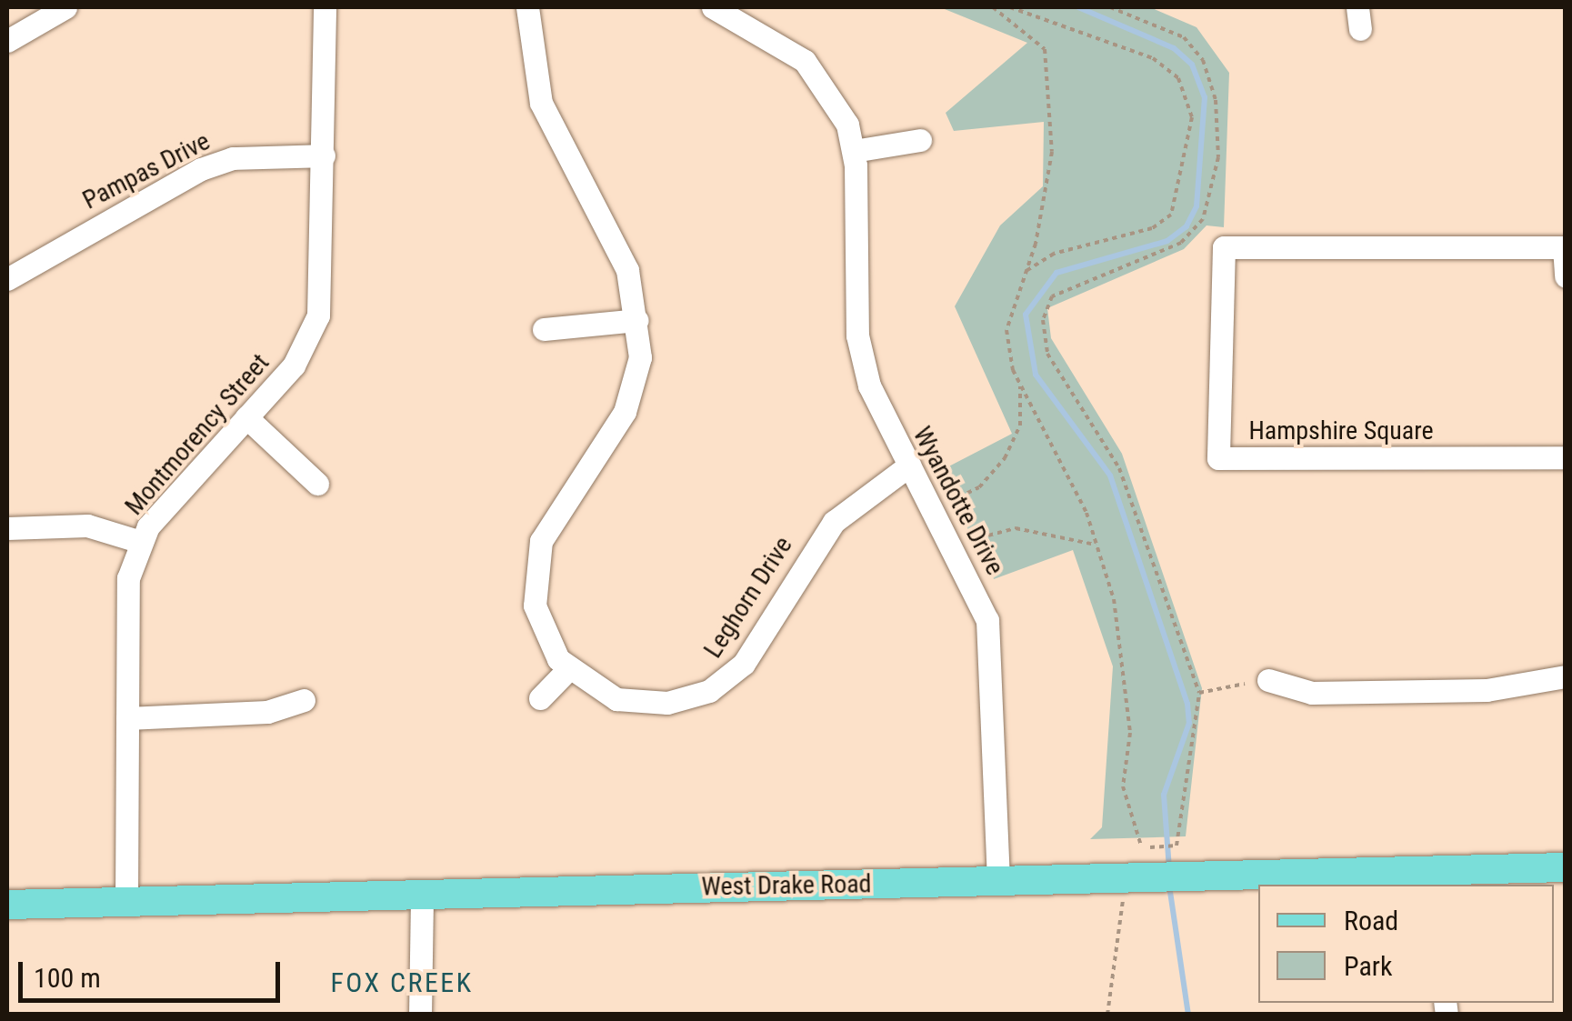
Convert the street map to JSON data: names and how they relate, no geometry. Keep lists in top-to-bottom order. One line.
{"streets":{"main road":["West Drake Road"],"street":["Pampas Drive","Hampshire Square","Montmorency Street","Wyandotte Drive","Leghorn Drive"]},"crossings":[["Pampas Drive","Montmorency Street"],["Montmorency Street","West Drake Road"],["Wyandotte Drive","Leghorn Drive"],["Wyandotte Drive","West Drake Road"]],"districts":["FOX CREEK"],"legend":["Road","Park"],"scale_bar":"100 m"}
